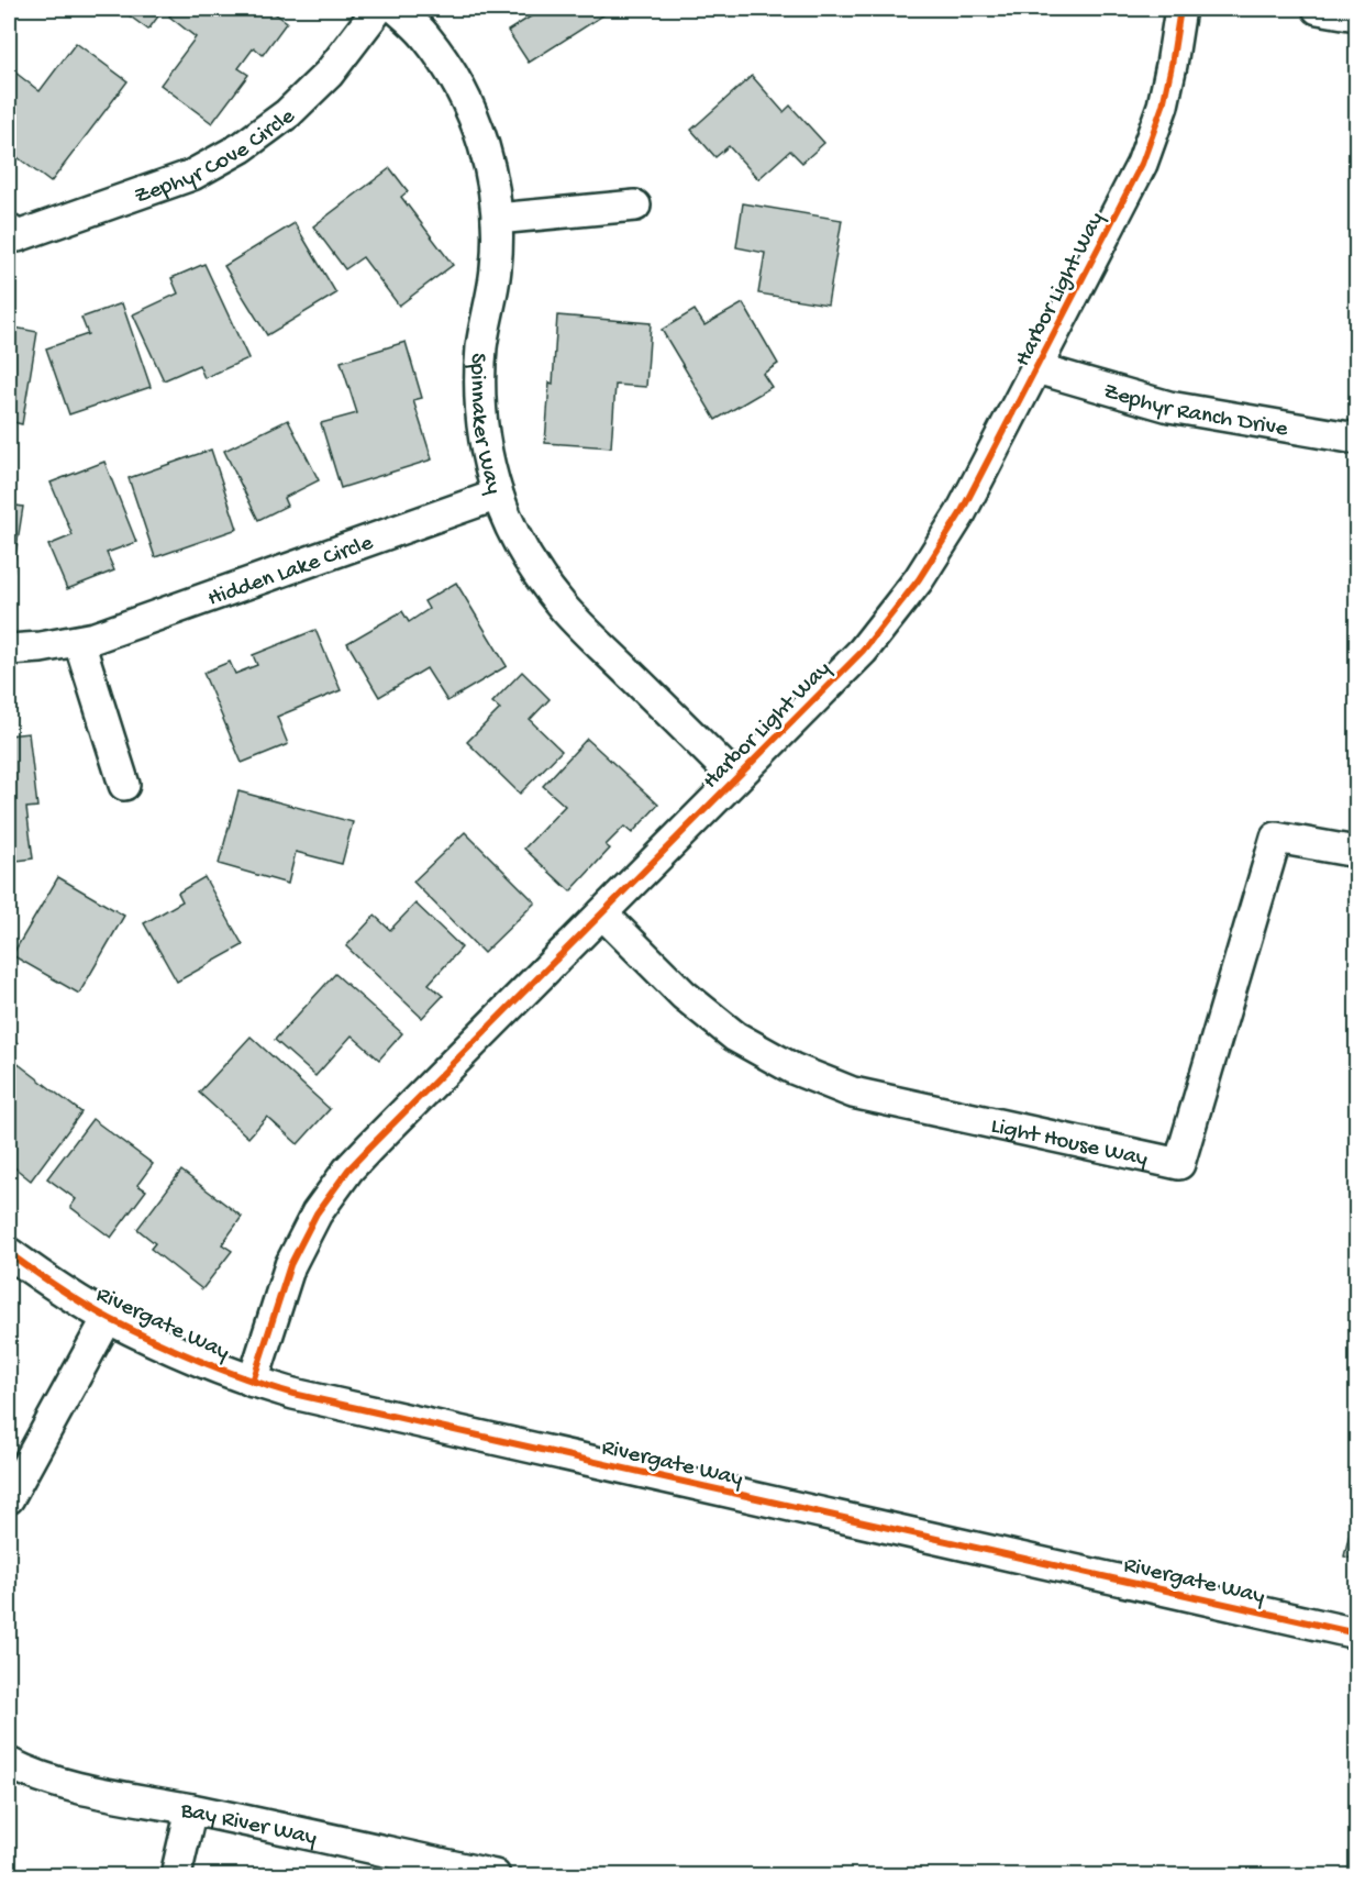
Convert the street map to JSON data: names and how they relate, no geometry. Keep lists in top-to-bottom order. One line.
{"streets":{"street":["Zephyr Cove Circle","Harbor Light Way","Zephyr Ranch Drive","Spinnaker Way","Hidden Lake Circle","Light House Way","Rivergate Way","Bay River Way"]},"crossings":[["Harbor Light Way","Zephyr Ranch Drive"],["Harbor Light Way","Spinnaker Way"],["Harbor Light Way","Light House Way"],["Harbor Light Way","Rivergate Way"],["Spinnaker Way","Hidden Lake Circle"]]}
